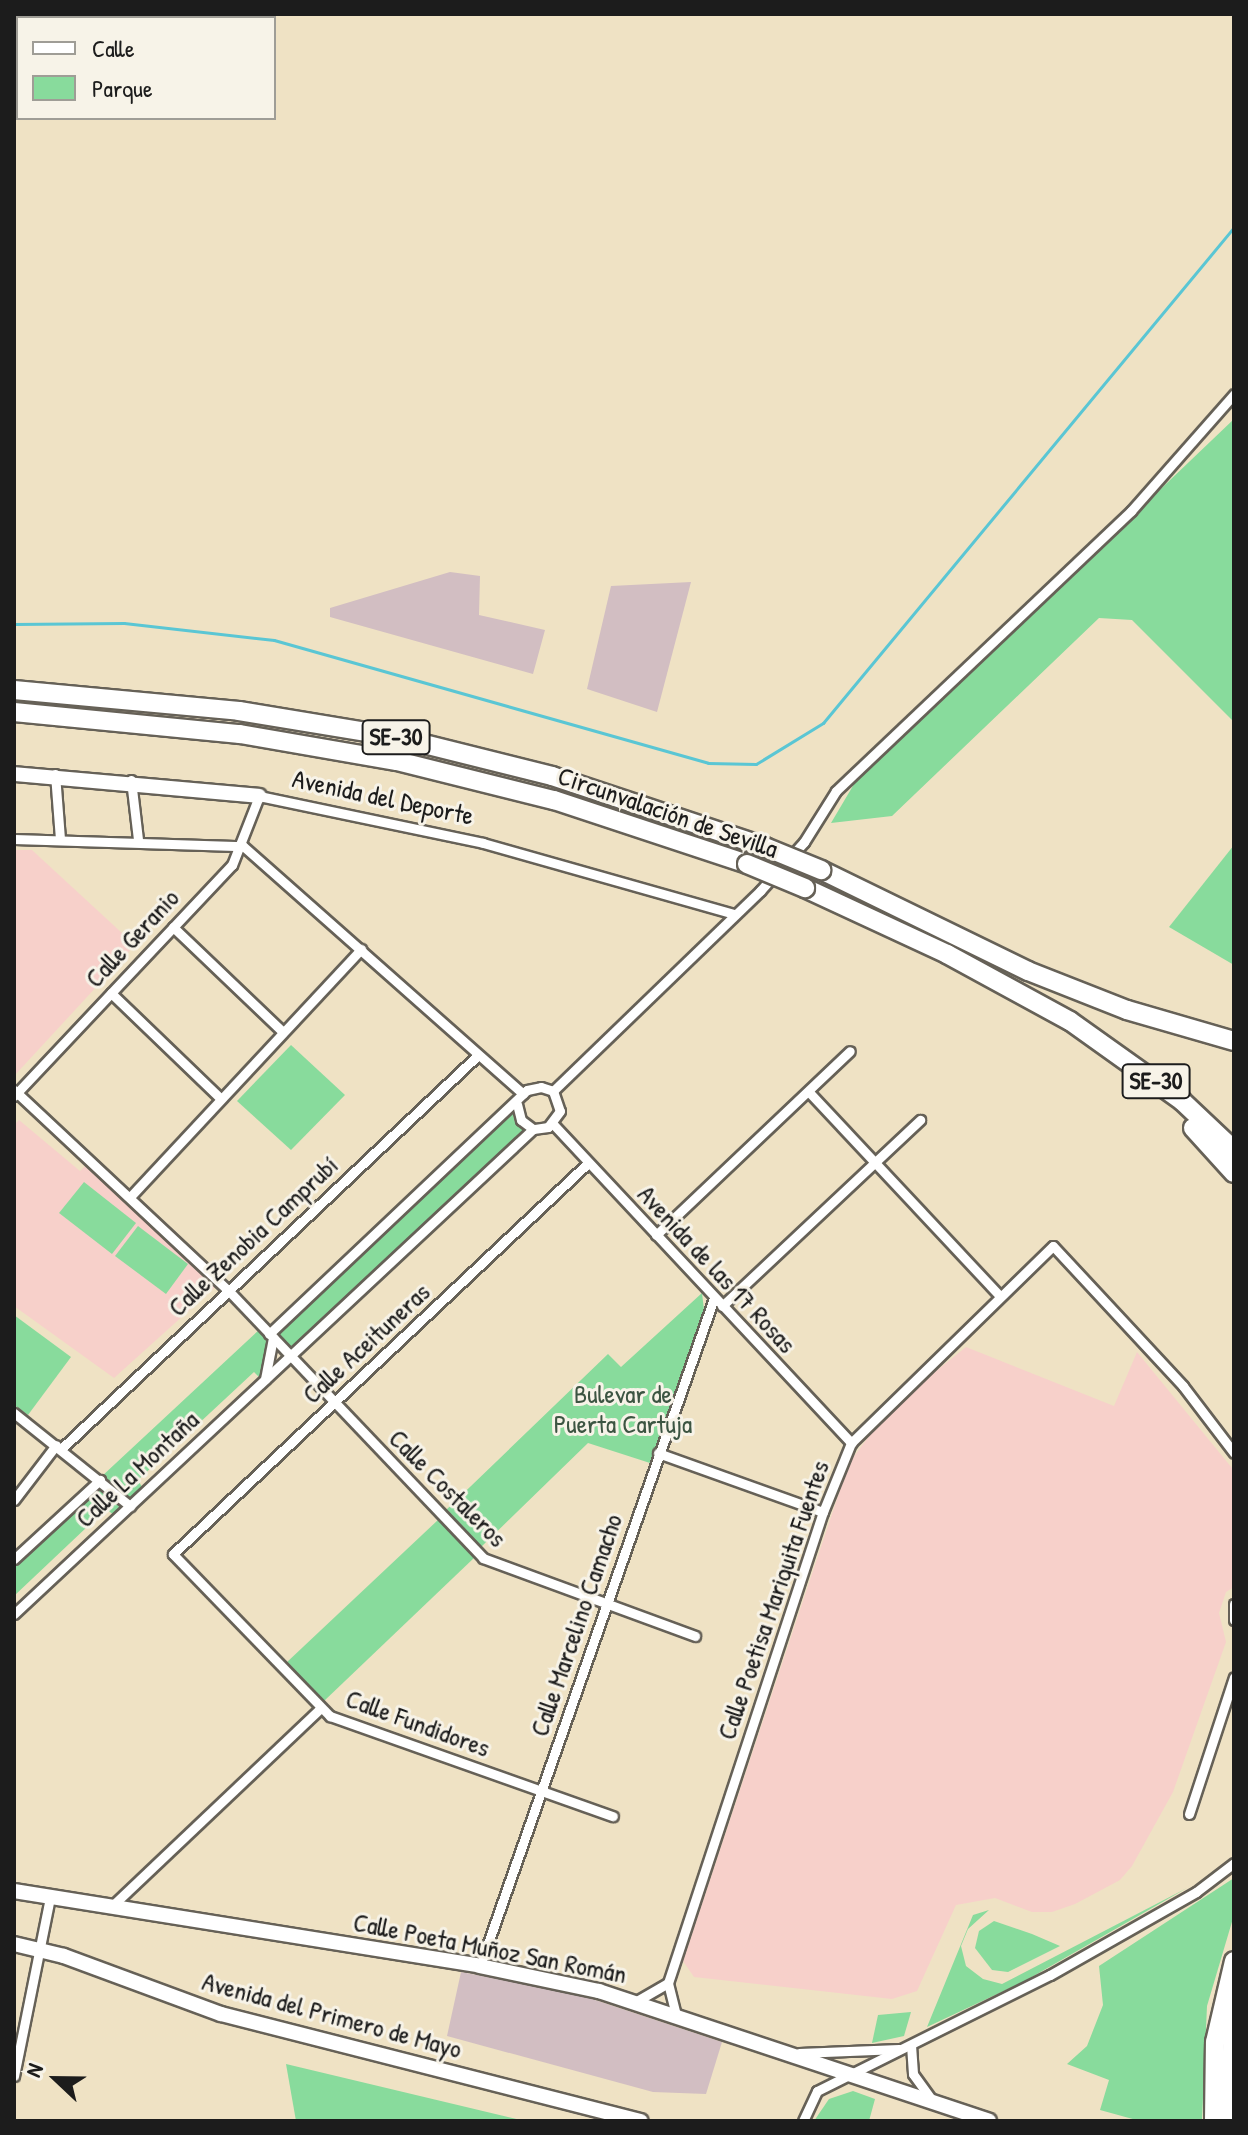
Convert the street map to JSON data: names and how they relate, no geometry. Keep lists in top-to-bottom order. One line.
{"streets":{"highway":["SE-30","Circunvalación de Sevilla"],"main road":["Avenida del Deporte","Calle Poeta Muñoz San Román","Avenida del Primero de Mayo"],"street":["Calle Geranio","Calle Zenobia Camprubí","Avenida de las 17 Rosas","Calle Aceituneras","Calle La Montaña","Calle Costaleros","Calle Poetisa Mariquita Fuentes","Calle Marcelino Camacho","Calle Fundidores"]},"crossings":[["Avenida del Deporte","Calle Geranio"],["Calle Geranio","Calle Costaleros"],["Calle Zenobia Camprubí","Calle Costaleros"],["Avenida de las 17 Rosas","Calle Aceituneras"],["Avenida de las 17 Rosas","Calle La Montaña"],["Avenida de las 17 Rosas","Calle Poetisa Mariquita Fuentes"],["Avenida de las 17 Rosas","Calle Marcelino Camacho"],["Calle Aceituneras","Calle Costaleros"],["Calle Aceituneras","Calle Fundidores"],["Calle La Montaña","Calle Costaleros"],["Calle Costaleros","Calle Marcelino Camacho"],["Calle Marcelino Camacho","Calle Fundidores"],["Calle Marcelino Camacho","Calle Poeta Muñoz San Román"]],"parks":["Bulevar de Puerta Cartuja"],"legend":["Calle","Parque"],"north":"left"}
